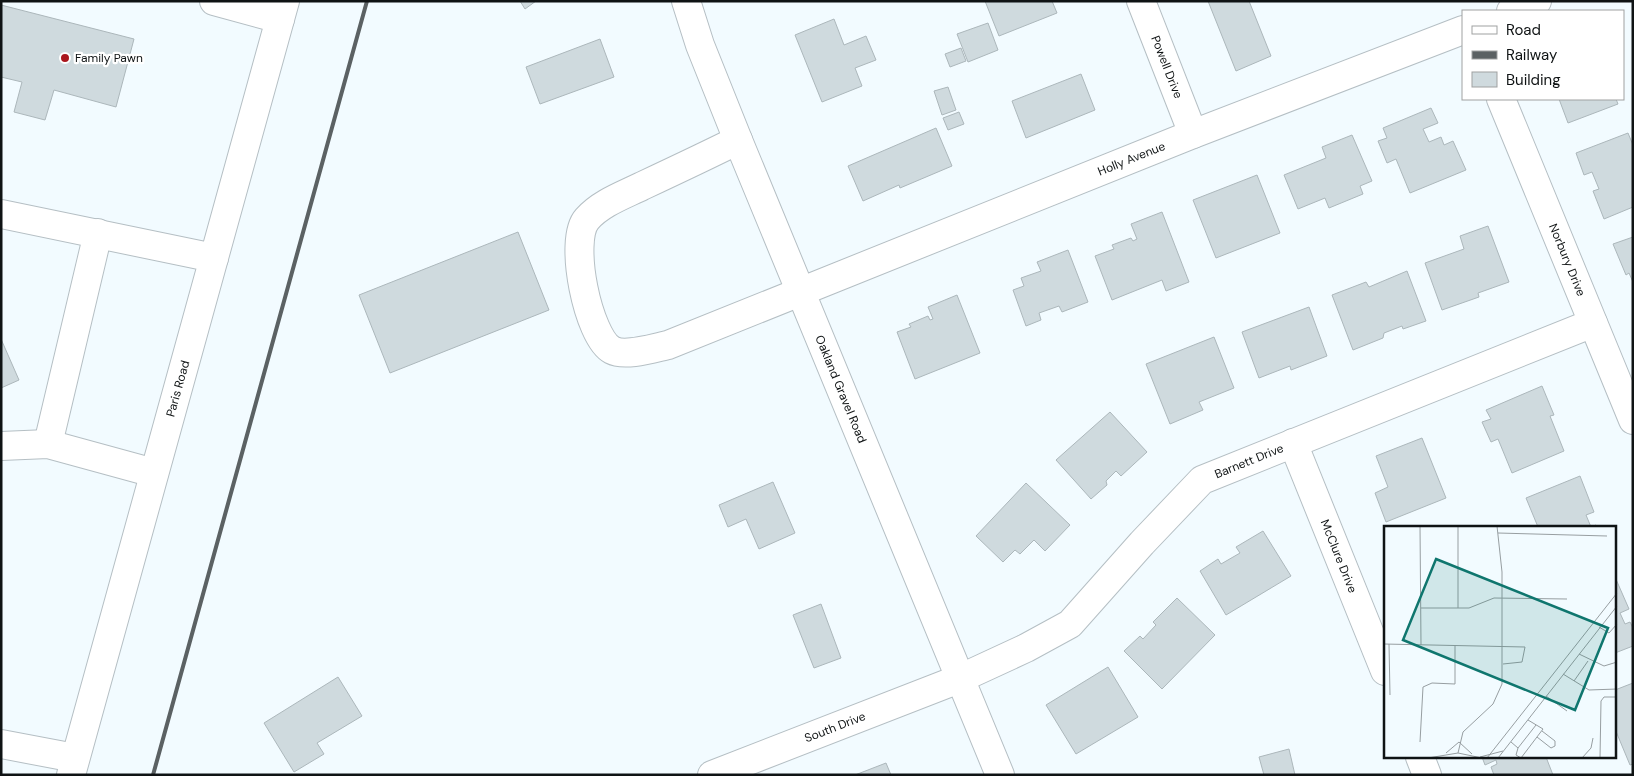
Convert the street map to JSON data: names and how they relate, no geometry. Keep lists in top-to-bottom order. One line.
{"streets":{"street":["Powell Drive","Holly Avenue","Norbury Drive","Paris Road","Oakland Gravel Road","Barnett Drive","McClure Drive","South Drive"]},"crossings":[["Powell Drive","Holly Avenue"],["Holly Avenue","Oakland Gravel Road"],["Norbury Drive","Barnett Drive"],["Oakland Gravel Road","Barnett Drive"],["Oakland Gravel Road","South Drive"],["Barnett Drive","McClure Drive"],["Barnett Drive","South Drive"]],"places":["Family Pawn"],"legend":["Road","Railway","Building"]}
